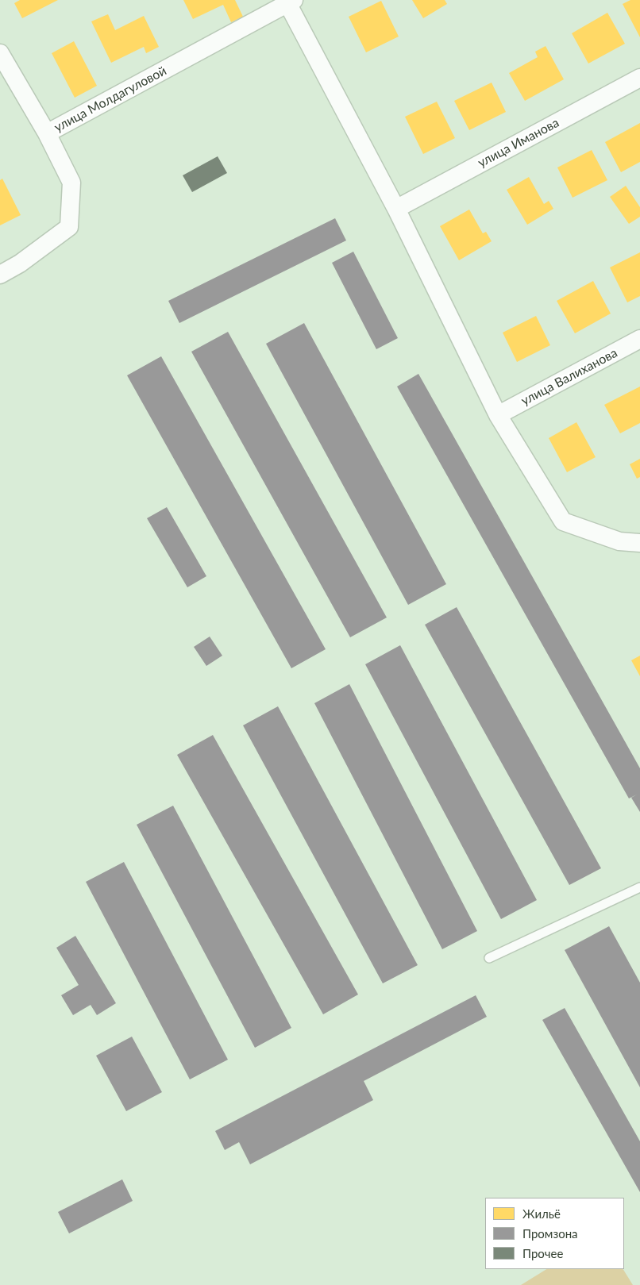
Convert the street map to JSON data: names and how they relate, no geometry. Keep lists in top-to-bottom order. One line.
{"streets":{"street":["улица Молдагуловой","улица Иманова","улица Валиханова"]},"legend":["Жильё","Промзона","Прочее"]}
